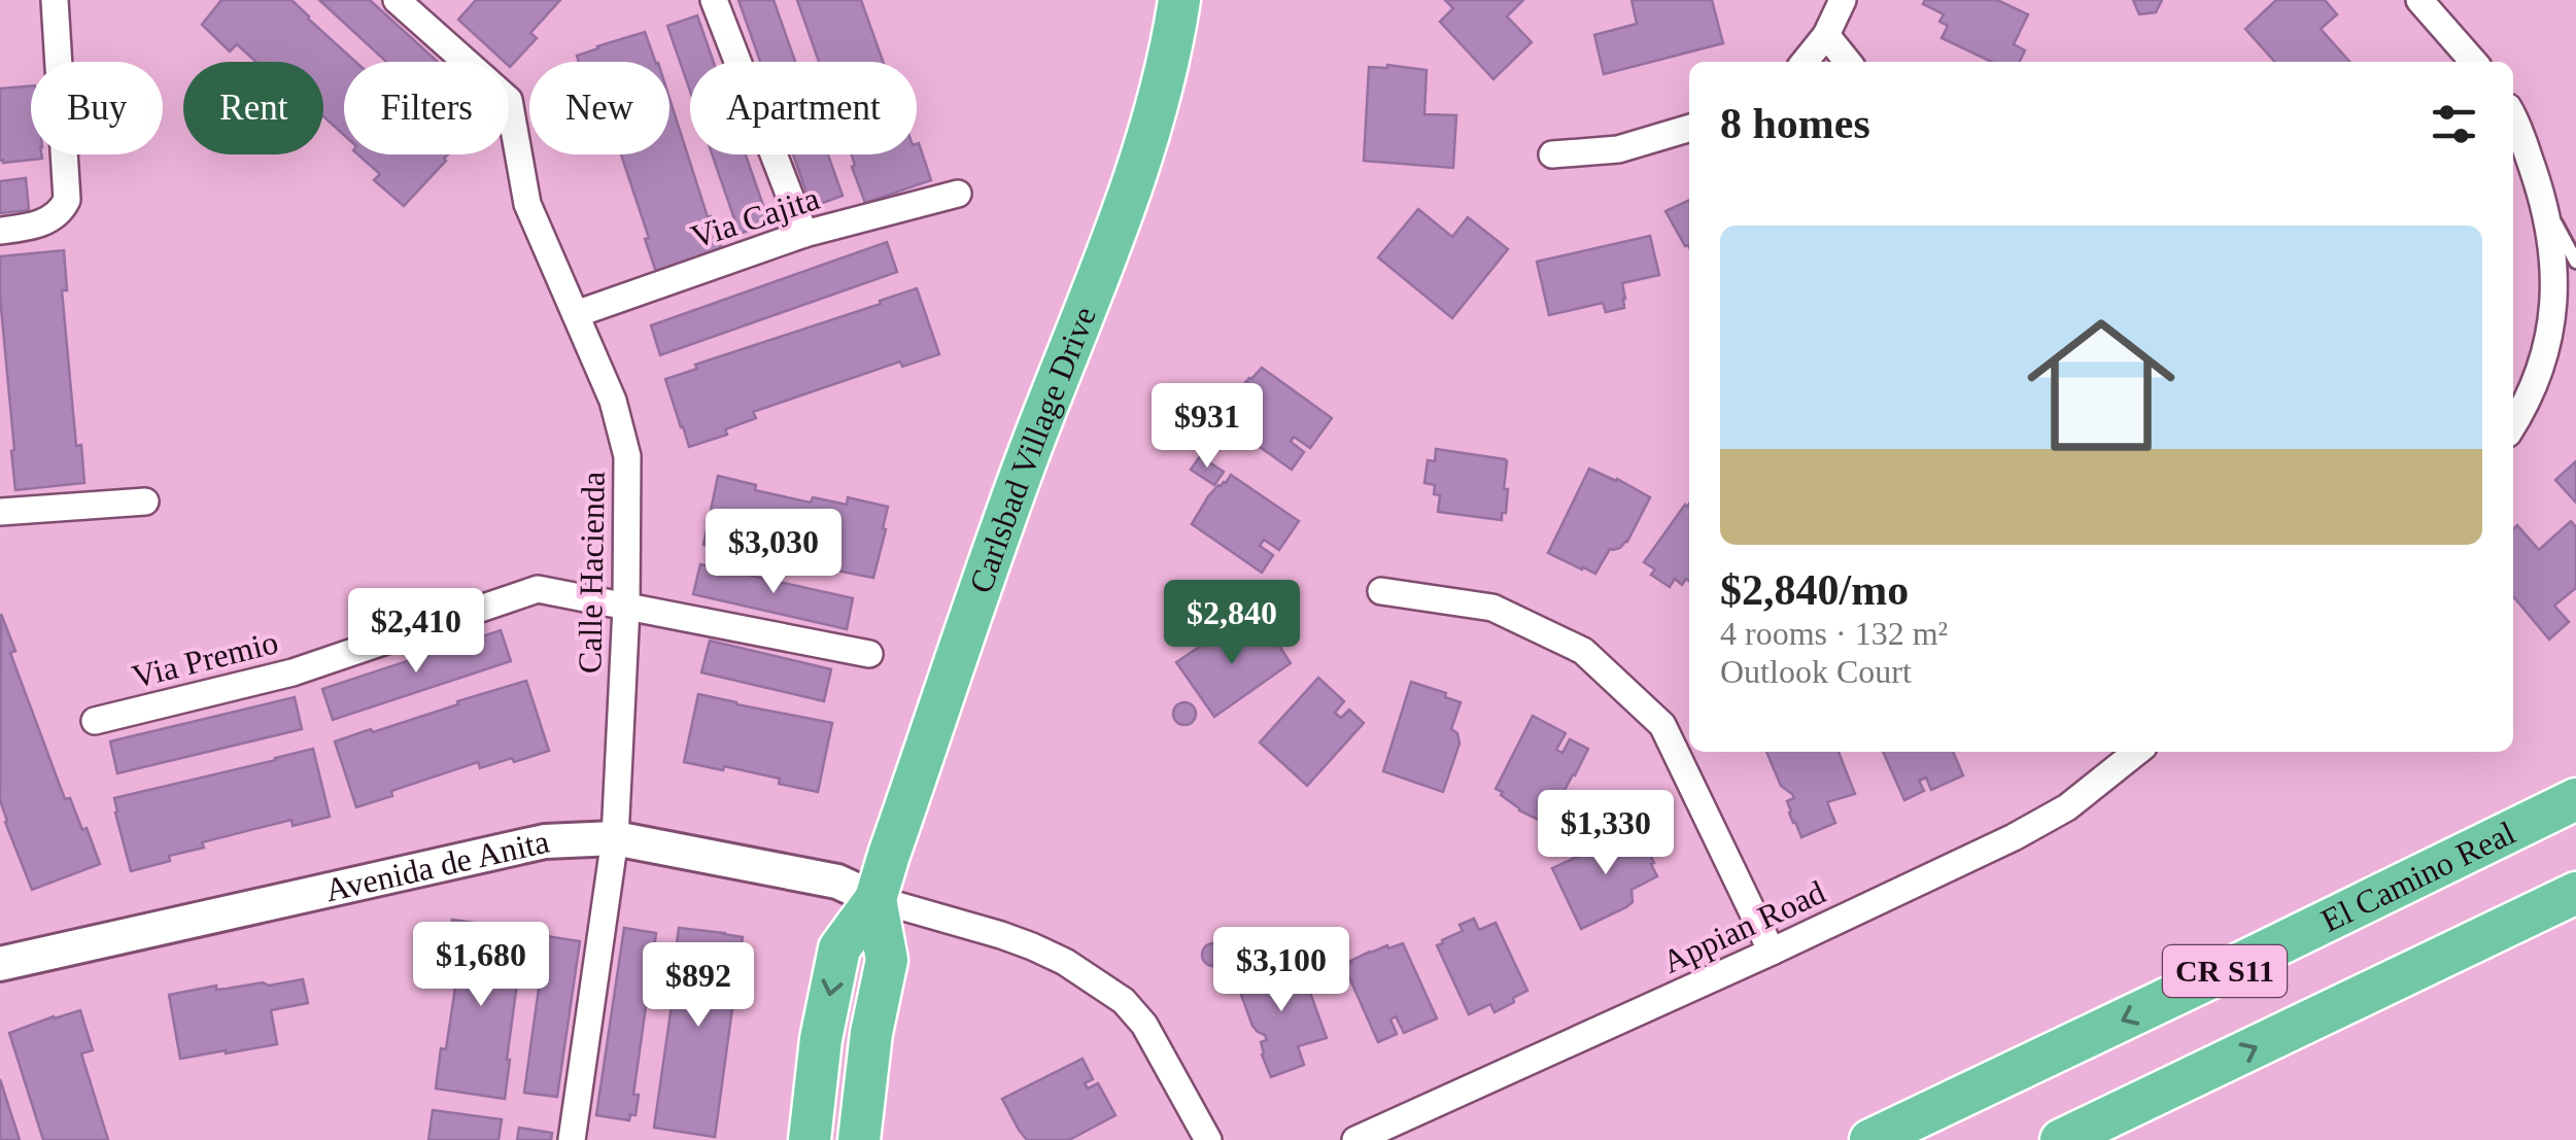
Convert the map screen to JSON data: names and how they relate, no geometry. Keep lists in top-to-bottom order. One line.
{"streets":{"main road":["Carlsbad Village Drive","El Camino Real","CR S11"],"street":["Via Cajita","Calle Hacienda","Via Premio","Avenida de Anita","Appian Road"]},"crossings":[["Via Cajita","Calle Hacienda"],["Carlsbad Village Drive","Avenida de Anita"],["Calle Hacienda","Via Premio"],["Calle Hacienda","Avenida de Anita"]],"page":{"chip":["Buy","Rent","Filters","New","Apartment"],"heading":"8 homes","list":[{"name":"$2,840/mo","note":"4 rooms · 132 m² · Outlook Court"}],"price":["$931","$3,030","$2,840","$2,410","$1,330","$1,680","$3,100","$892"]}}
